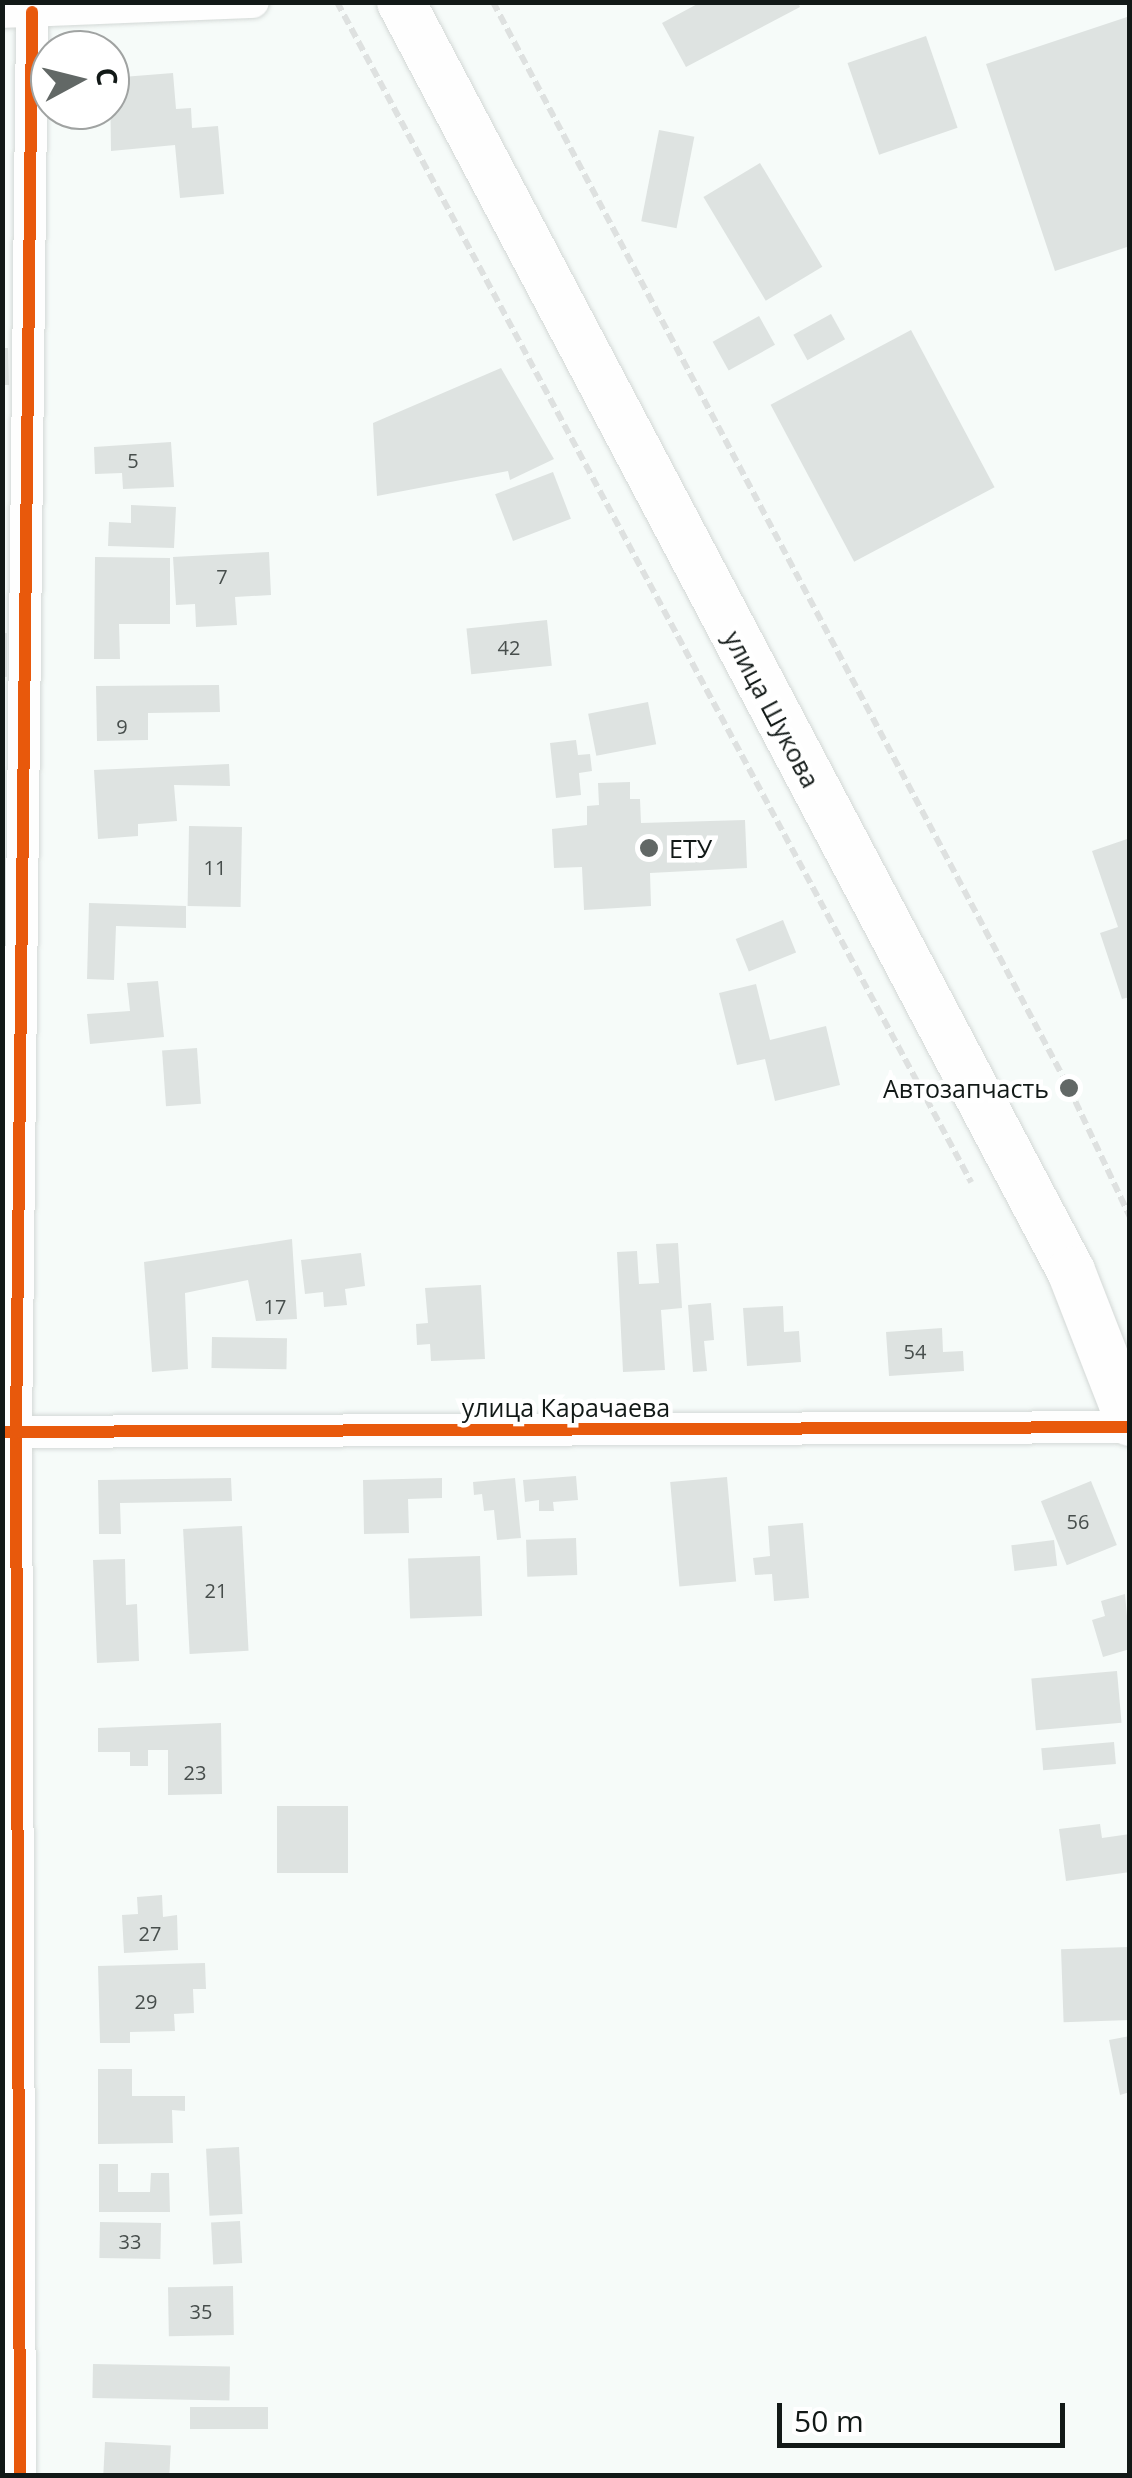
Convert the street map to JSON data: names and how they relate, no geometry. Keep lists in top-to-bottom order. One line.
{"streets":{"main road":["улица Шукова"],"street":["улица Карачаева"]},"crossings":[["улица Шукова","улица Карачаева"]],"places":["ЕТУ","Автозапчасть"],"house_numbers":["5","7","42","9","11","17","54","56","21","23","27","29","33","35"],"scale_bar":"50 m","north":"right"}
